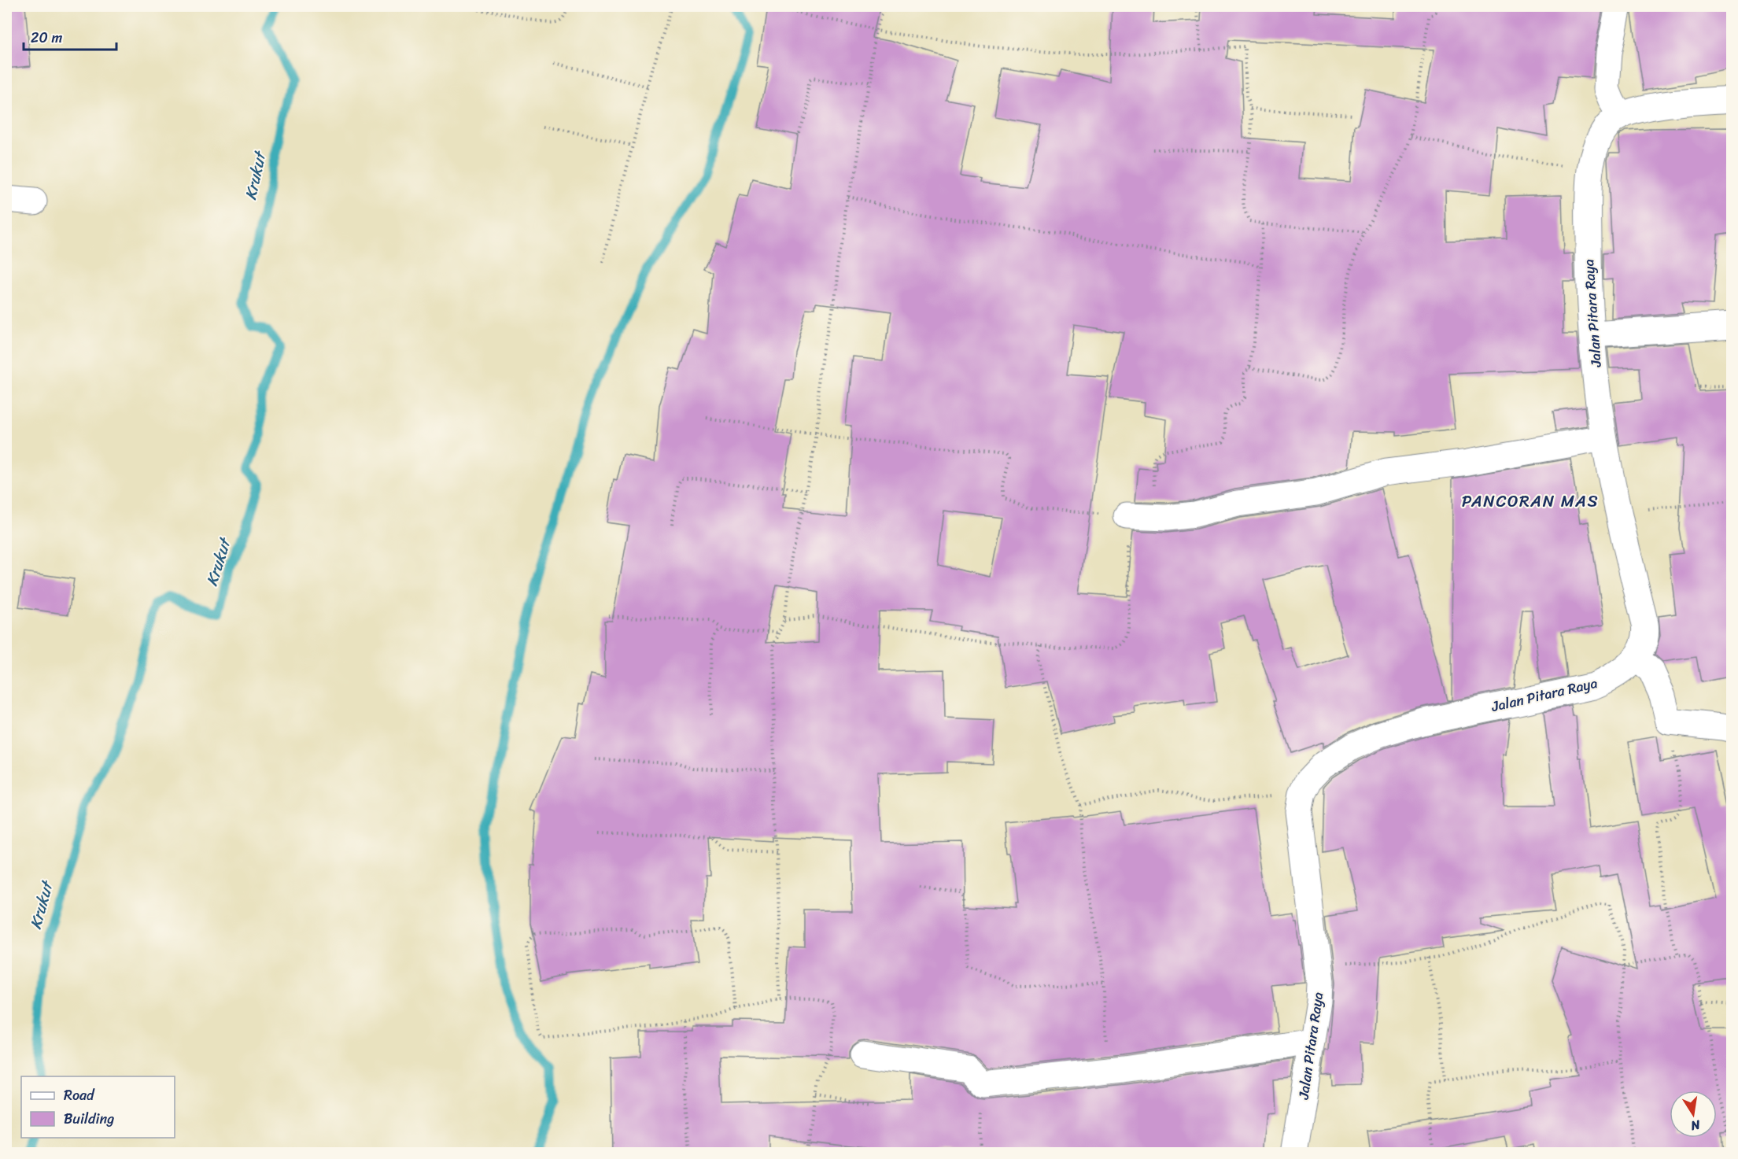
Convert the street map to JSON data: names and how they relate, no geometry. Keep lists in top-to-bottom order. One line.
{"streets":{"main road":["Jalan Pitara Raya"]},"districts":["PANCORAN MAS"],"water":["Krukut"],"legend":["Road","Building"],"scale_bar":"20 m","north":"bottom"}
